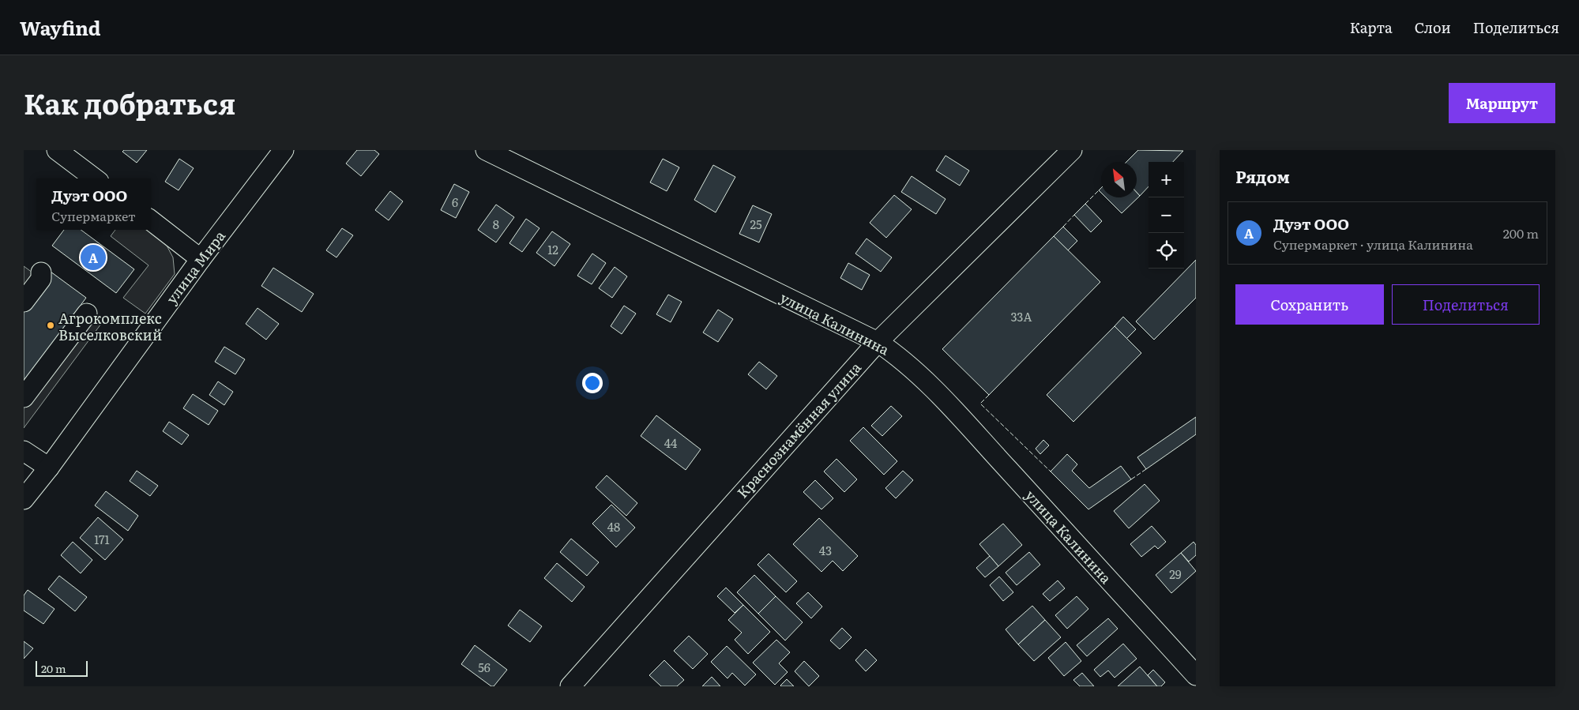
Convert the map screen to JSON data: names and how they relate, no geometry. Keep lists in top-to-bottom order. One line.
{"streets":{"street":["улица Мира","улица Калинина","Краснознамённая улица"]},"crossings":[["улица Калинина","Краснознамённая улица"]],"places":["Агрокомплекс Выселковский"],"house_numbers":["6","8","25","12","33А","44","48","171","43","29","56"],"scale_bar":"20 m","north":"top left","page":{"header":"Wayfind","nav":["Карта","Слои","Поделиться"],"title":"Как добраться","buttons":["Маршрут",["Сохранить","Поделиться"]],"heading":"Рядом","map_buttons":["+","−"],"popup":["Дуэт ООО","Супермаркет"],"list":[{"mark":"A","name":"Дуэт ООО","note":"Супермаркет · улица Калинина","value":"200 m"}],"pins":"A","scale":"20 m"}}
